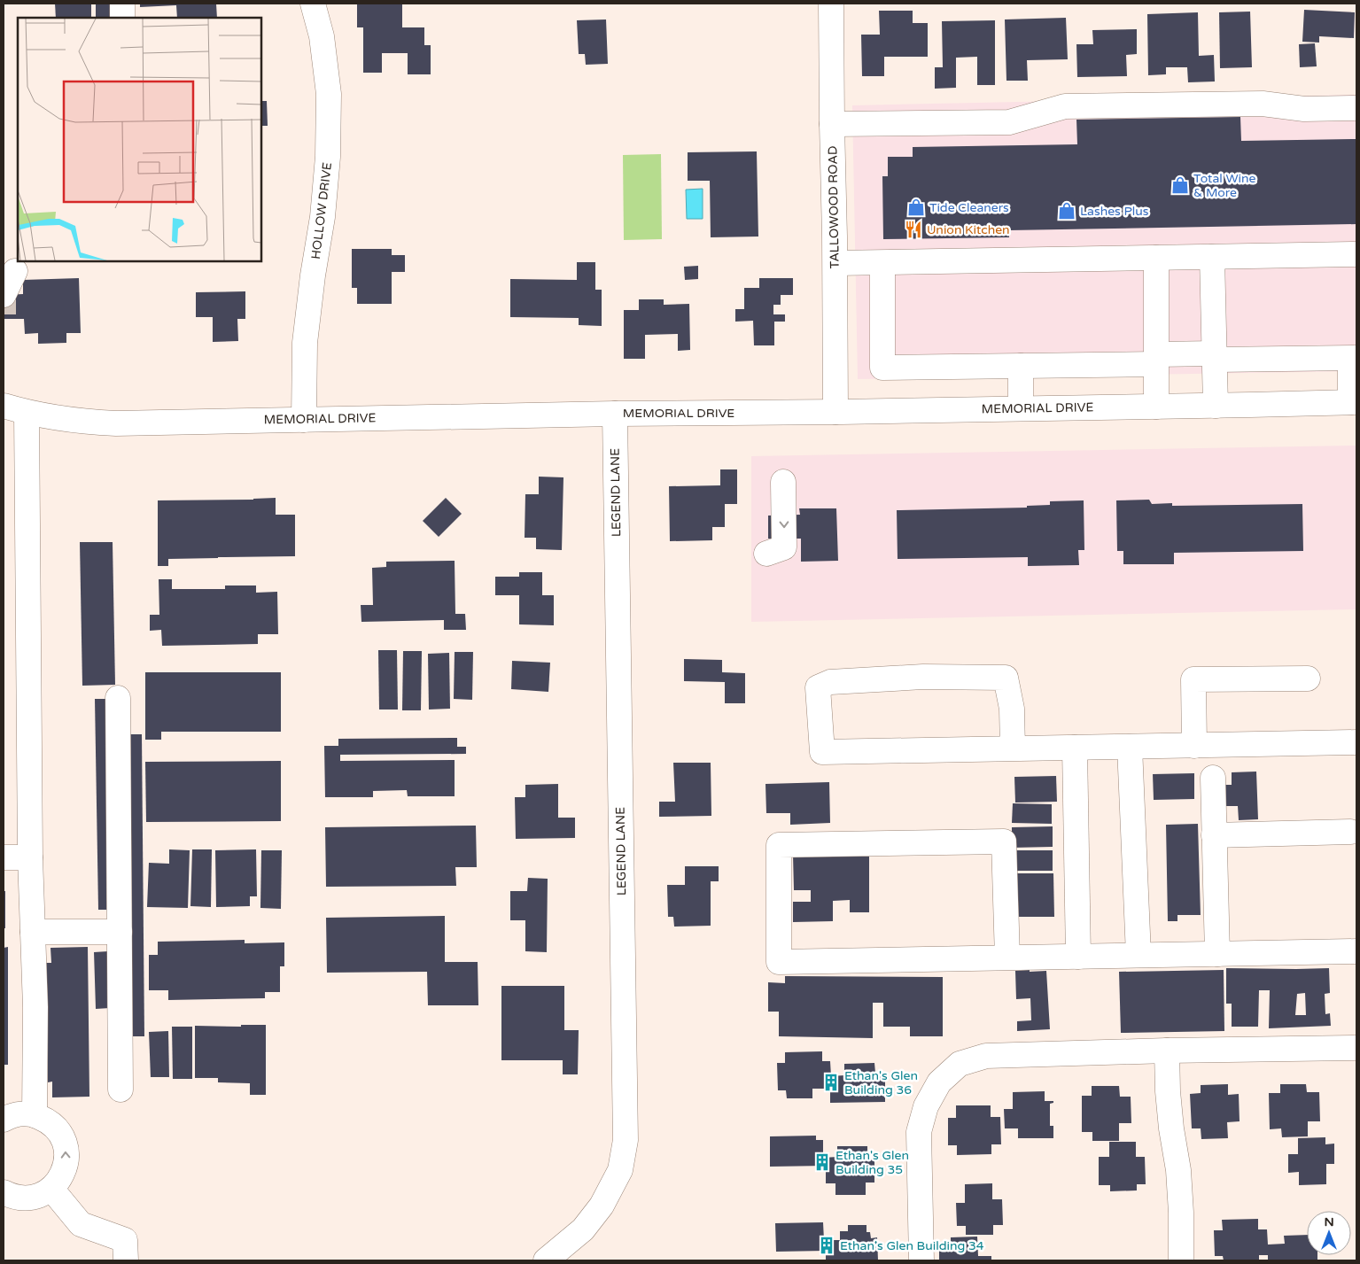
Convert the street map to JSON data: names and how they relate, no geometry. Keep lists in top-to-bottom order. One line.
{"streets":{"street":["TALLOWOOD ROAD","HOLLOW DRIVE","MEMORIAL DRIVE","LEGEND LANE"]},"crossings":[["TALLOWOOD ROAD","MEMORIAL DRIVE"],["HOLLOW DRIVE","MEMORIAL DRIVE"],["MEMORIAL DRIVE","LEGEND LANE"]],"places":{"shop":["Total Wine & More","Tide Cleaners","Lashes Plus"],"restaurant":["Union Kitchen"],"building":["Ethan's Glen Building 36","Ethan's Glen Building 35","Ethan's Glen Building 34"]},"north":"top"}
